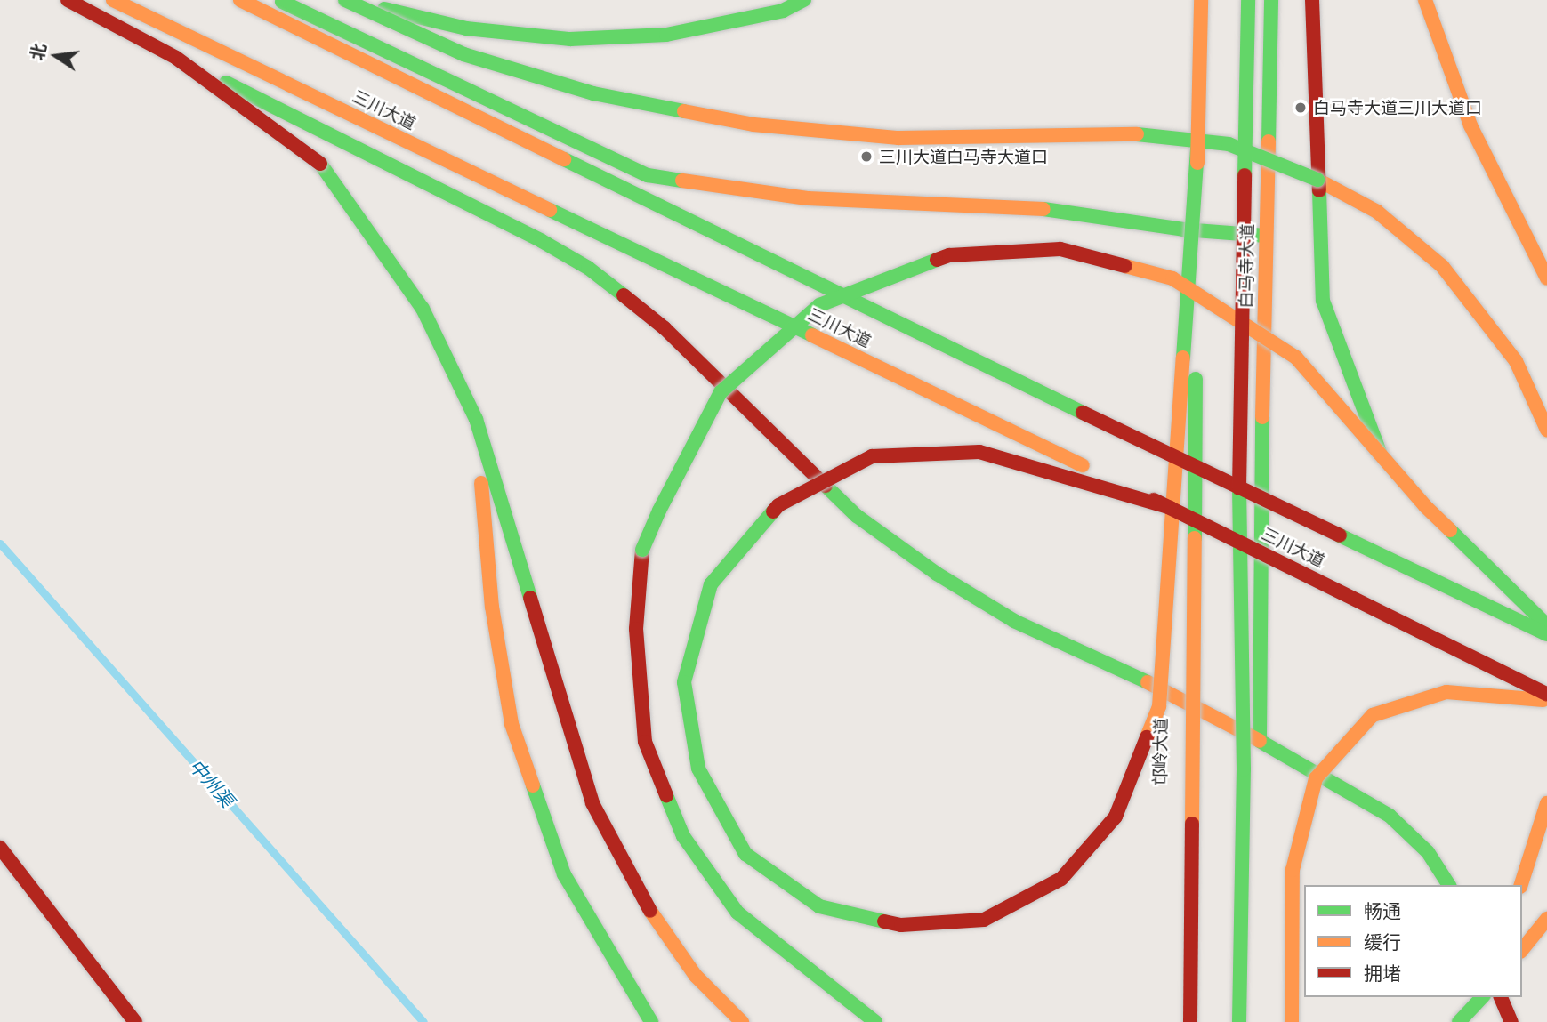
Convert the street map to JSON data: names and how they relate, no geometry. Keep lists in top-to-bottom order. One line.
{"streets":{"main road":["三川大道","白马寺大道","邙岭大道"]},"water":["中州渠"],"places":["白马寺大道三川大道口","三川大道白马寺大道口"],"legend":["畅通","缓行","拥堵"],"north":"left"}
